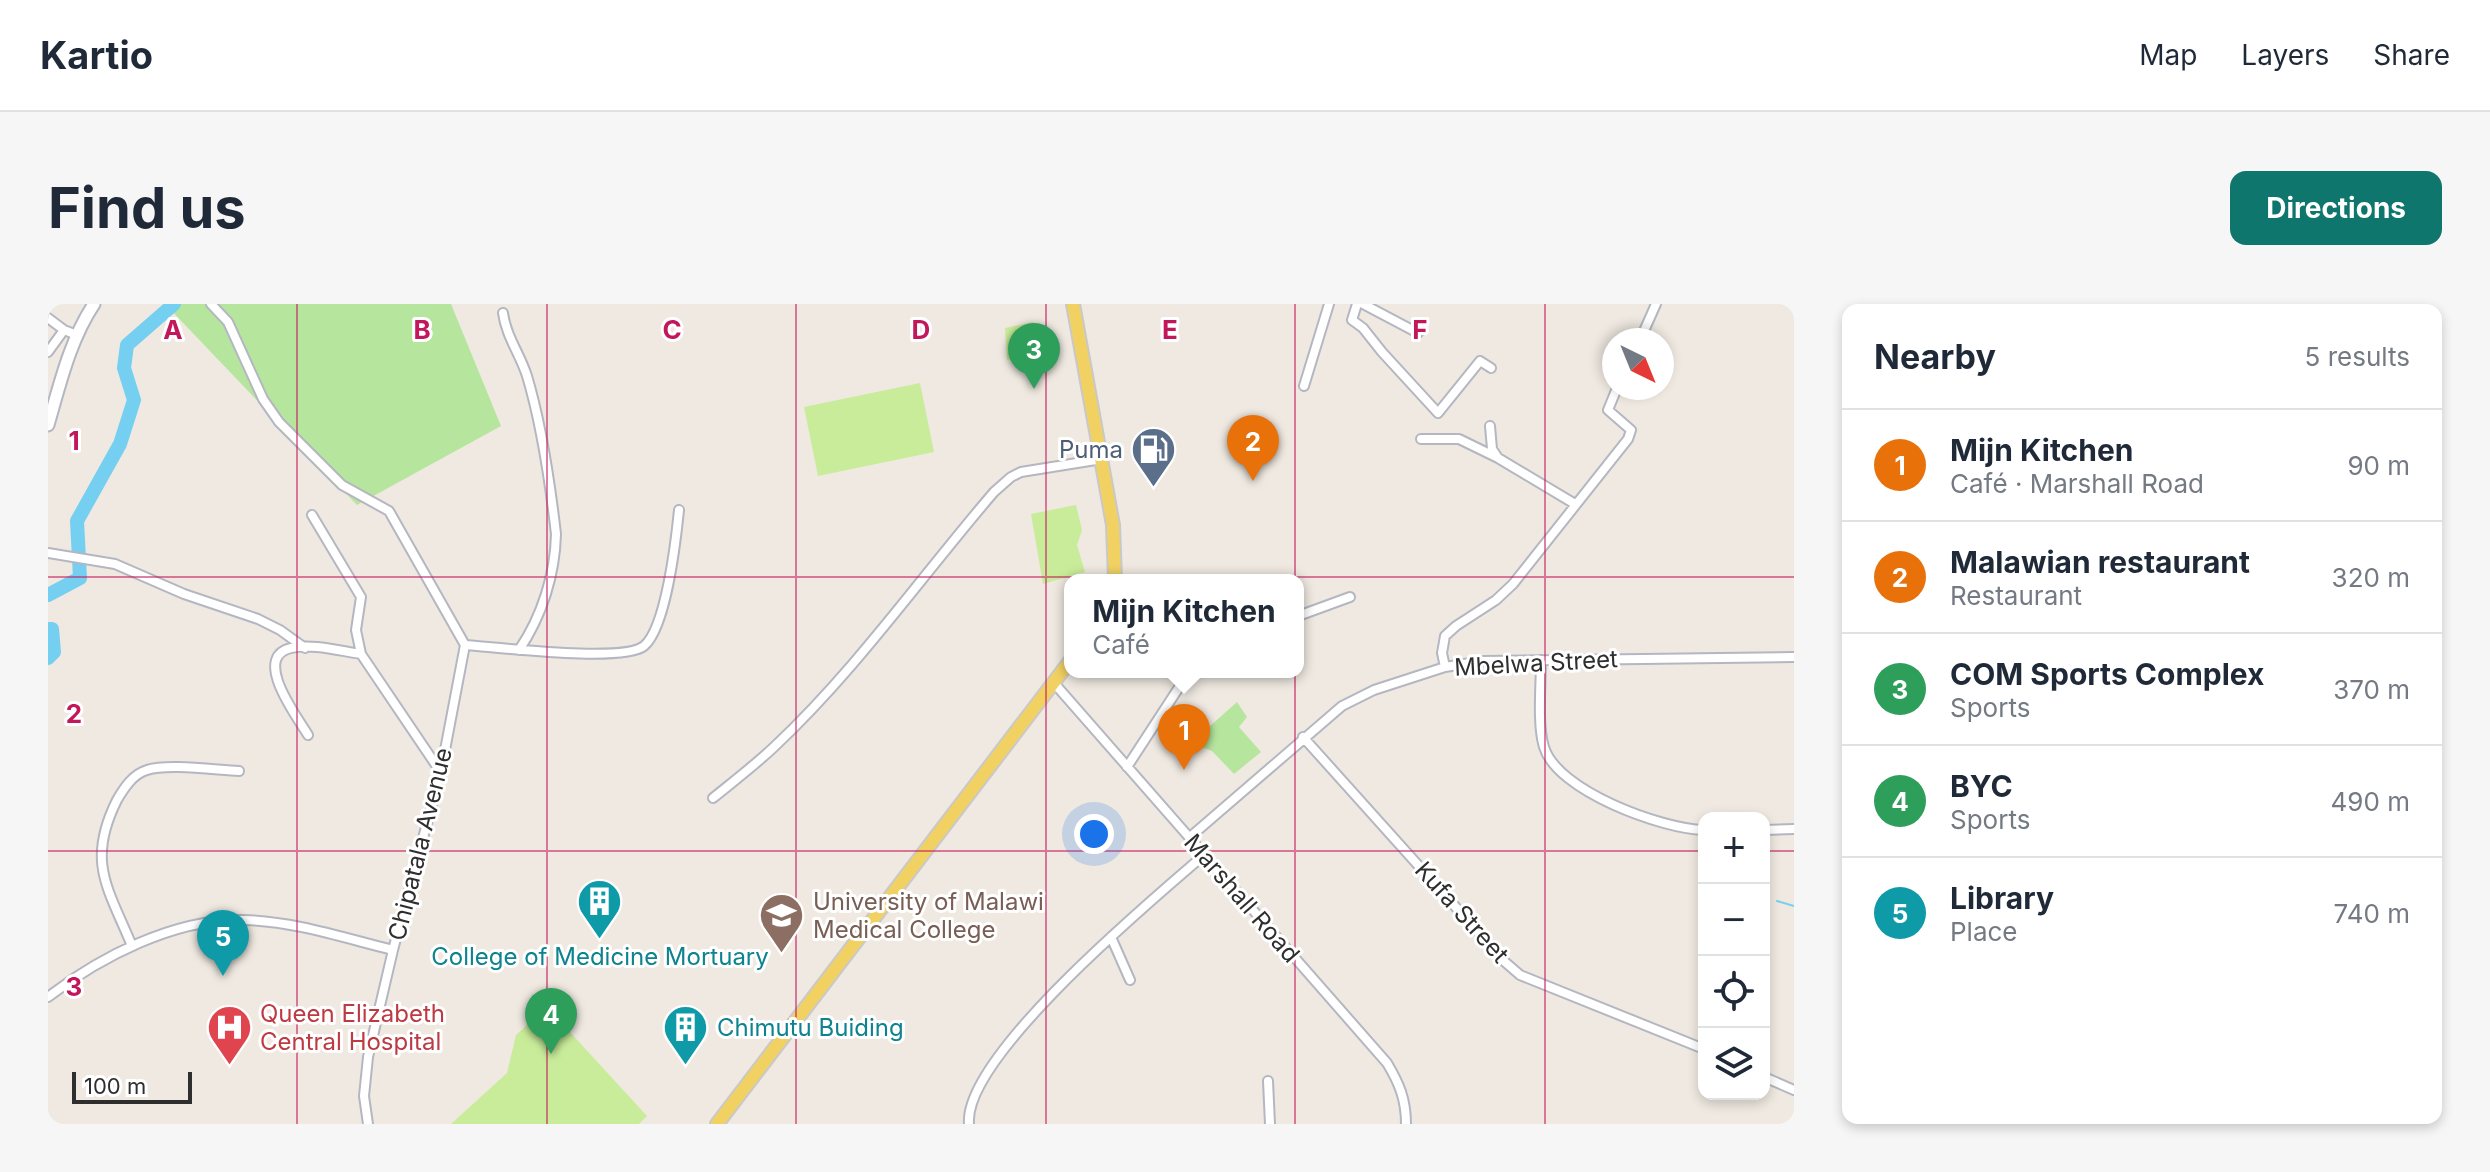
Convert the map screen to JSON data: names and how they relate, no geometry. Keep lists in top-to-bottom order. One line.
{"streets":{"street":["Mbelwa Street","Chipatala Avenue","Marshall Road","Kufa Street"]},"crossings":[["Mbelwa Street","Marshall Road"],["Mbelwa Street","Kufa Street"]],"places":{"fuel station":["Puma"],"building":["College of Medicine Mortuary","Chimutu Buiding"],"school or university":["University of Malawi Medical College"],"hospital":["Queen Elizabeth Central Hospital"]},"scale_bar":"100 m","north":"bottom right","page":{"header":"Kartio","nav":["Map","Layers","Share"],"buttons":"Directions","title":"Find us","heading":["Nearby","5 results"],"pins":["3","2","1","5","4"],"list":[{"mark":"1","name":"Mijn Kitchen","note":"Café · Marshall Road","value":"90 m"},{"mark":"2","name":"Malawian restaurant","note":"Restaurant","value":"320 m"},{"mark":"3","name":"COM Sports Complex","note":"Sports","value":"370 m"},{"mark":"4","name":"BYC","note":"Sports","value":"490 m"},{"mark":"5","name":"Library","note":"Place","value":"740 m"}],"popup":["Mijn Kitchen","Café"],"map_buttons":["+","−"],"scale":"100 m"},"grid":{"columns":["A","B","C","D","E","F"],"rows":["1","2","3"]}}
